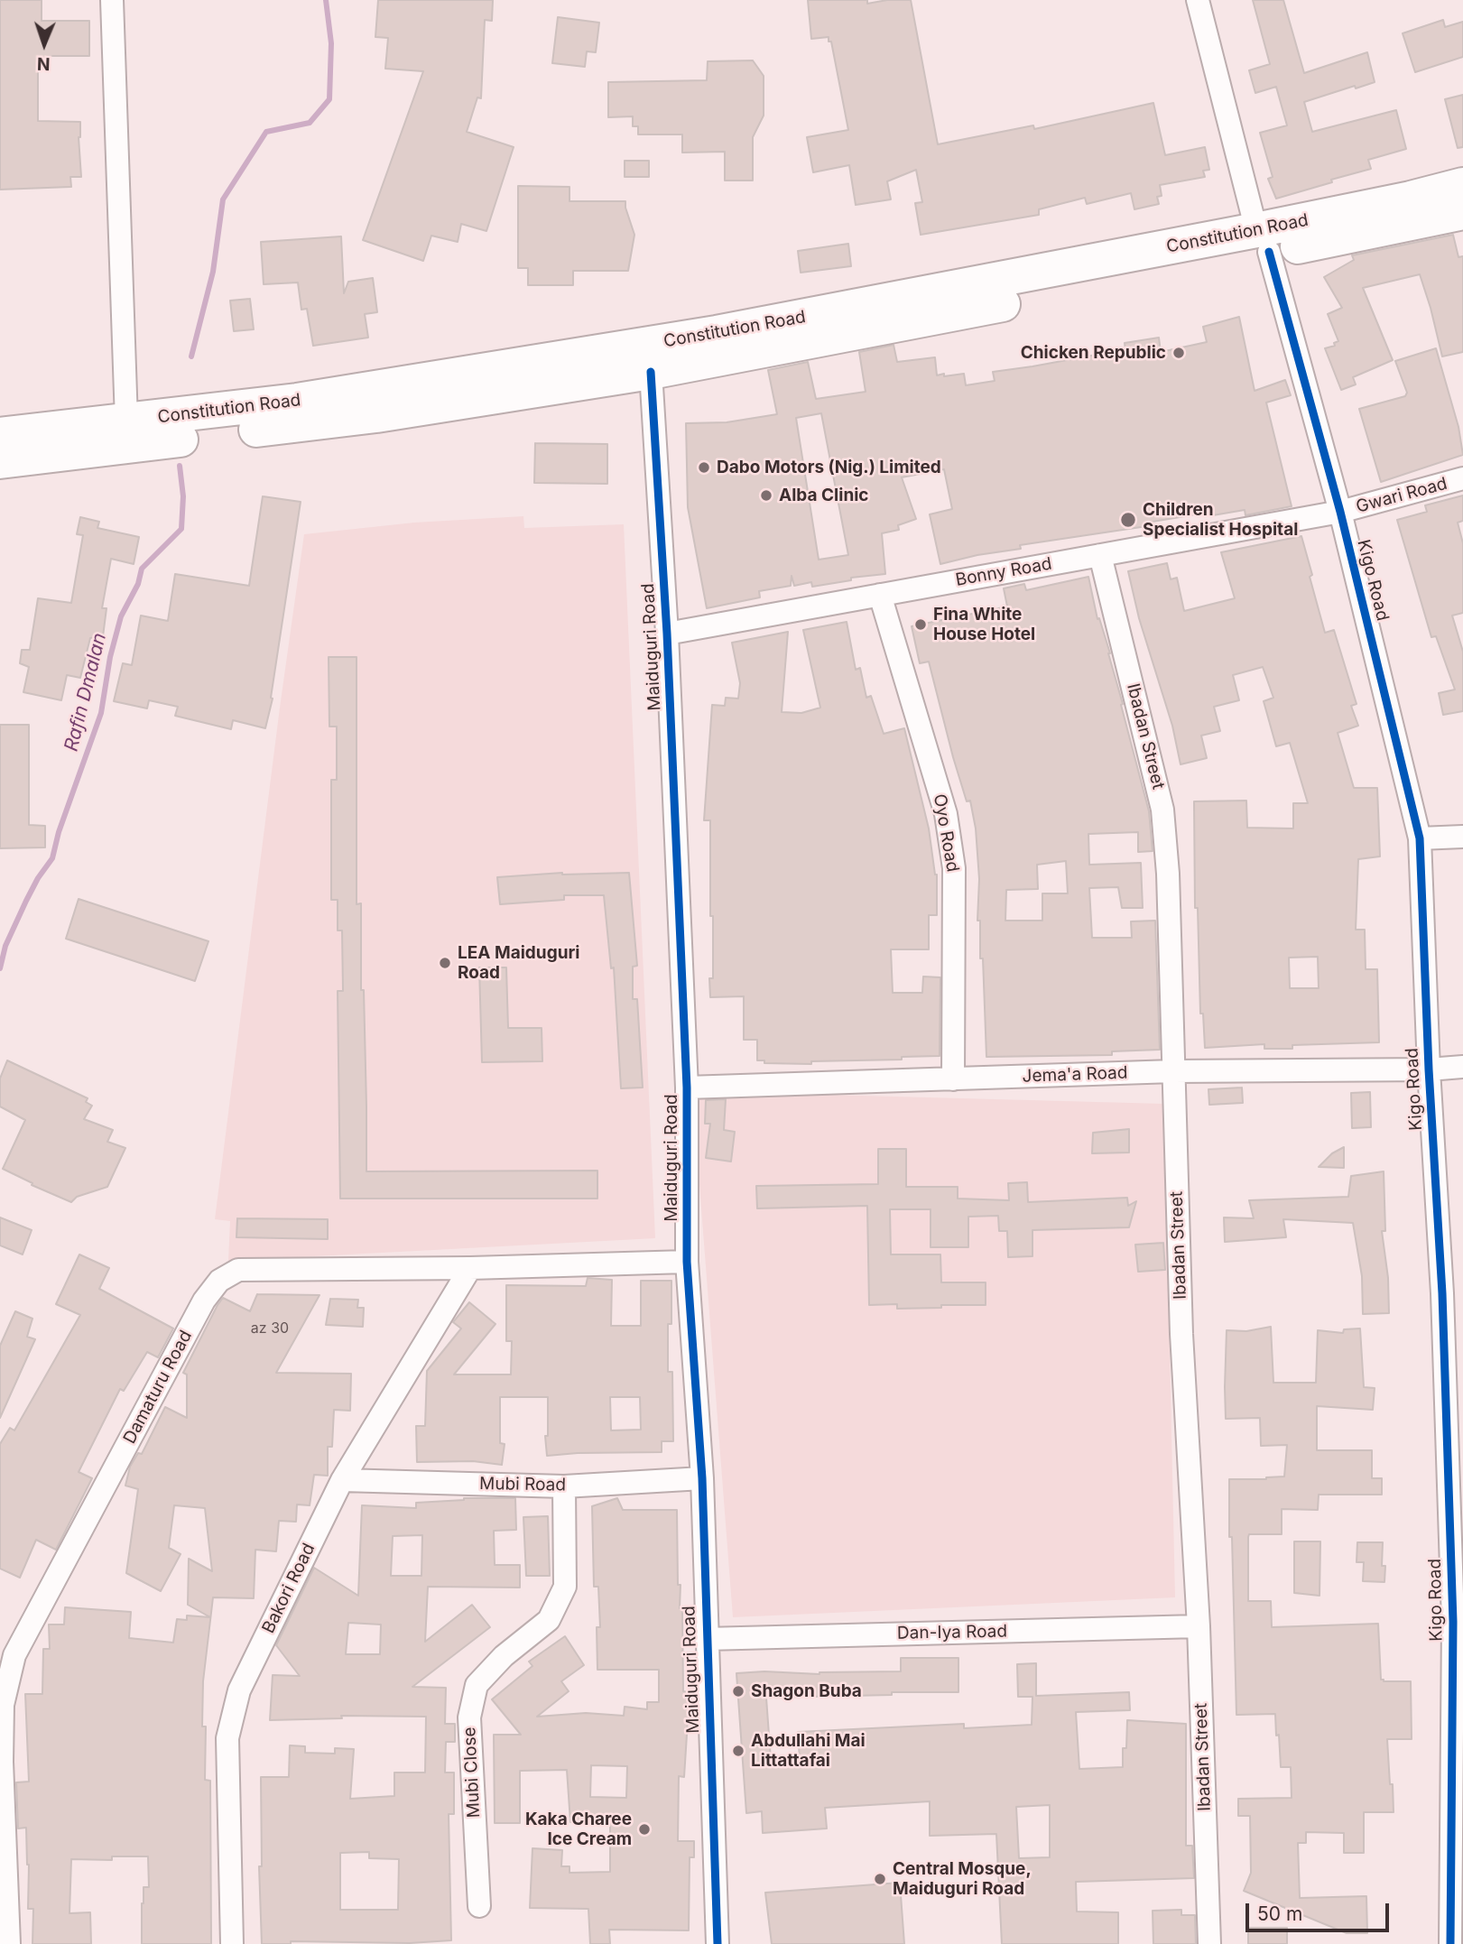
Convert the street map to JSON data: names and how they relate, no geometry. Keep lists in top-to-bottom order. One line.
{"streets":{"main road":["Constitution Road"],"street":["Gwari Road","Bonny Road","Kigo Road","Maiduguri Road","Ibadan Street","Oyo Road","Jema'a Road","Damaturu Road","Mubi Road","Bakori Road","Dan-Iya Road","Mubi Close"]},"crossings":[["Constitution Road","Kigo Road"],["Constitution Road","Maiduguri Road"],["Gwari Road","Bonny Road"],["Gwari Road","Kigo Road"],["Bonny Road","Kigo Road"],["Bonny Road","Maiduguri Road"],["Bonny Road","Ibadan Street"],["Bonny Road","Oyo Road"],["Kigo Road","Jema'a Road"],["Maiduguri Road","Jema'a Road"],["Maiduguri Road","Damaturu Road"],["Maiduguri Road","Mubi Road"],["Maiduguri Road","Dan-Iya Road"],["Ibadan Street","Jema'a Road"],["Ibadan Street","Dan-Iya Road"],["Oyo Road","Jema'a Road"],["Damaturu Road","Bakori Road"],["Mubi Road","Bakori Road"],["Mubi Road","Mubi Close"]],"water":["Rafin Dmalan"],"places":["Chicken Republic","Dabo Motors (Nig.) Limited","Alba Clinic","Children Specialist Hospital","Fina White House Hotel","LEA Maiduguri Road","Shagon Buba","Abdullahi Mai Littattafai","Kaka Charee Ice Cream","Central Mosque, Maiduguri Road"],"house_numbers":["az 30"],"scale_bar":"50 m","north":"bottom"}
